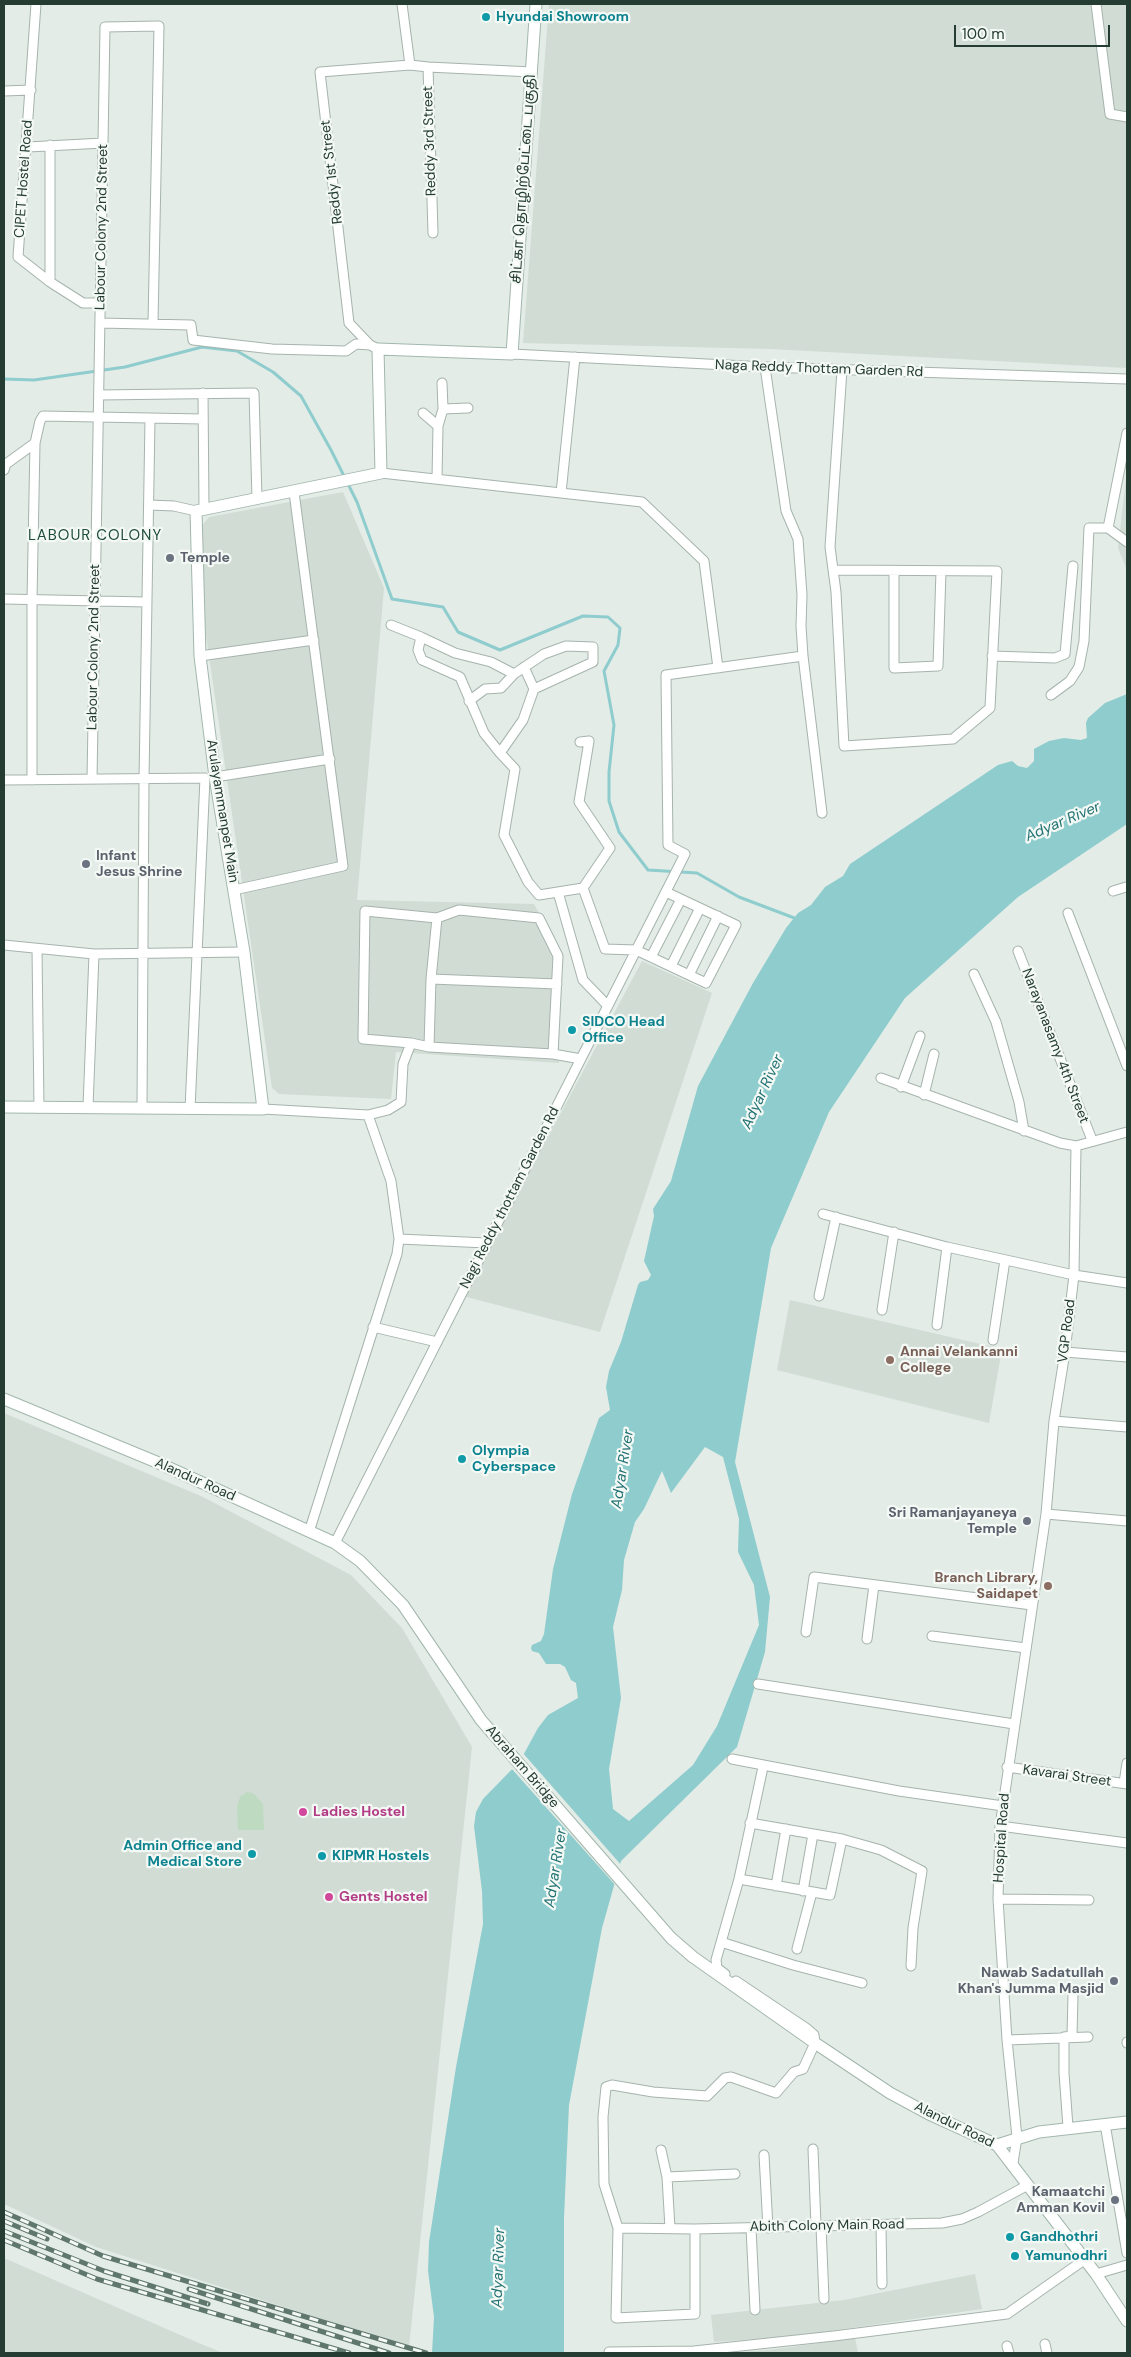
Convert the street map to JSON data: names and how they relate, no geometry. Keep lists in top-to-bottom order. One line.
{"streets":{"street":["Reddy 3rd Street","Reddy 1st Street","CIPET Hostel Road","சிட்கா தொழிற்பேட்டை பகுதி","Labour Colony 2nd Street","Naga Reddy Thottam Garden Rd","Arulayammanpet Main","Narayanasamy 4th Street","Nagi Reddy thottam Garden Rd","VGP Road","Alandur Road","Abraham Bridge","Kavarai Street","Hospital Road","Abith Colony Main Road"]},"crossings":[["Reddy 3rd Street","Reddy 1st Street"],["CIPET Hostel Road","Labour Colony 2nd Street"],["சிட்கா தொழிற்பேட்டை பகுதி","Naga Reddy Thottam Garden Rd"],["Nagi Reddy thottam Garden Rd","Alandur Road"],["VGP Road","Hospital Road"],["Alandur Road","Abraham Bridge"],["Alandur Road","Hospital Road"],["Alandur Road","Abith Colony Main Road"],["Kavarai Street","Hospital Road"]],"districts":["LABOUR COLONY"],"water":["Adyar River"],"places":["Hyundai Showroom","Temple","Infant Jesus Shrine","SIDCO Head Office","Annai Velankanni College","Olympia Cyberspace","Sri Ramanjayaneya Temple","Branch Library, Saidapet","Ladies Hostel","Admin Office and Medical Store","KIPMR Hostels","Gents Hostel","Nawab Sadatullah Khan's Jumma Masjid","Kamaatchi Amman Kovil","Gandhothri","Yamunodhri"],"scale_bar":"100 m"}
